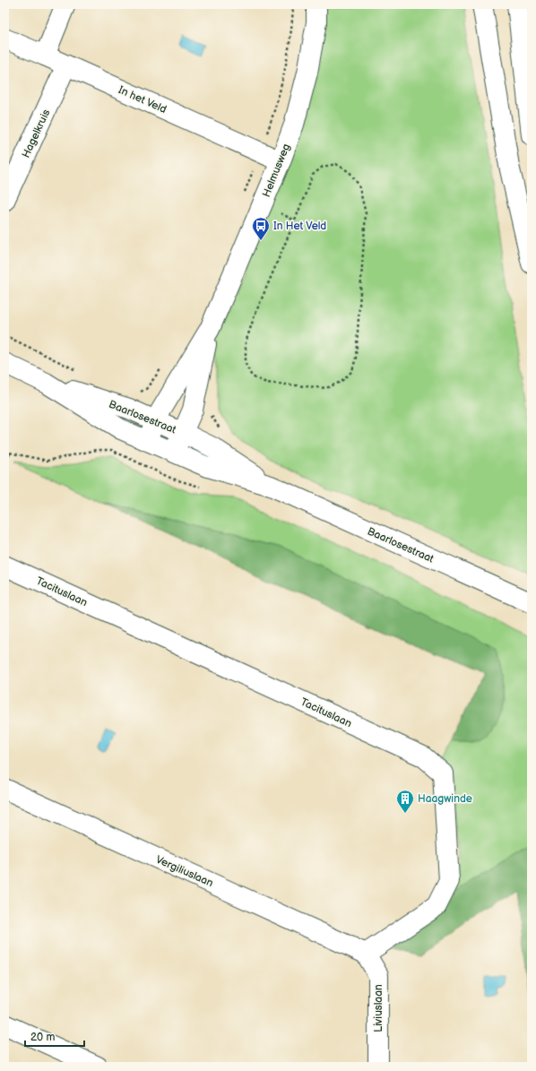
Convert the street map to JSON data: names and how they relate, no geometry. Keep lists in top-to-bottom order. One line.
{"streets":{"main road":["In het Veld","Hagelkruis","Helmusweg","Baarlosestraat","Tacituslaan","Vergiliuslaan","Liviuslaan"]},"crossings":[["In het Veld","Hagelkruis"],["In het Veld","Helmusweg"],["Helmusweg","Baarlosestraat"],["Tacituslaan","Vergiliuslaan"],["Tacituslaan","Liviuslaan"],["Vergiliuslaan","Liviuslaan"]],"places":{"bus stop":["In Het Veld"],"building":["Haagwinde"]},"scale_bar":"20 m"}
